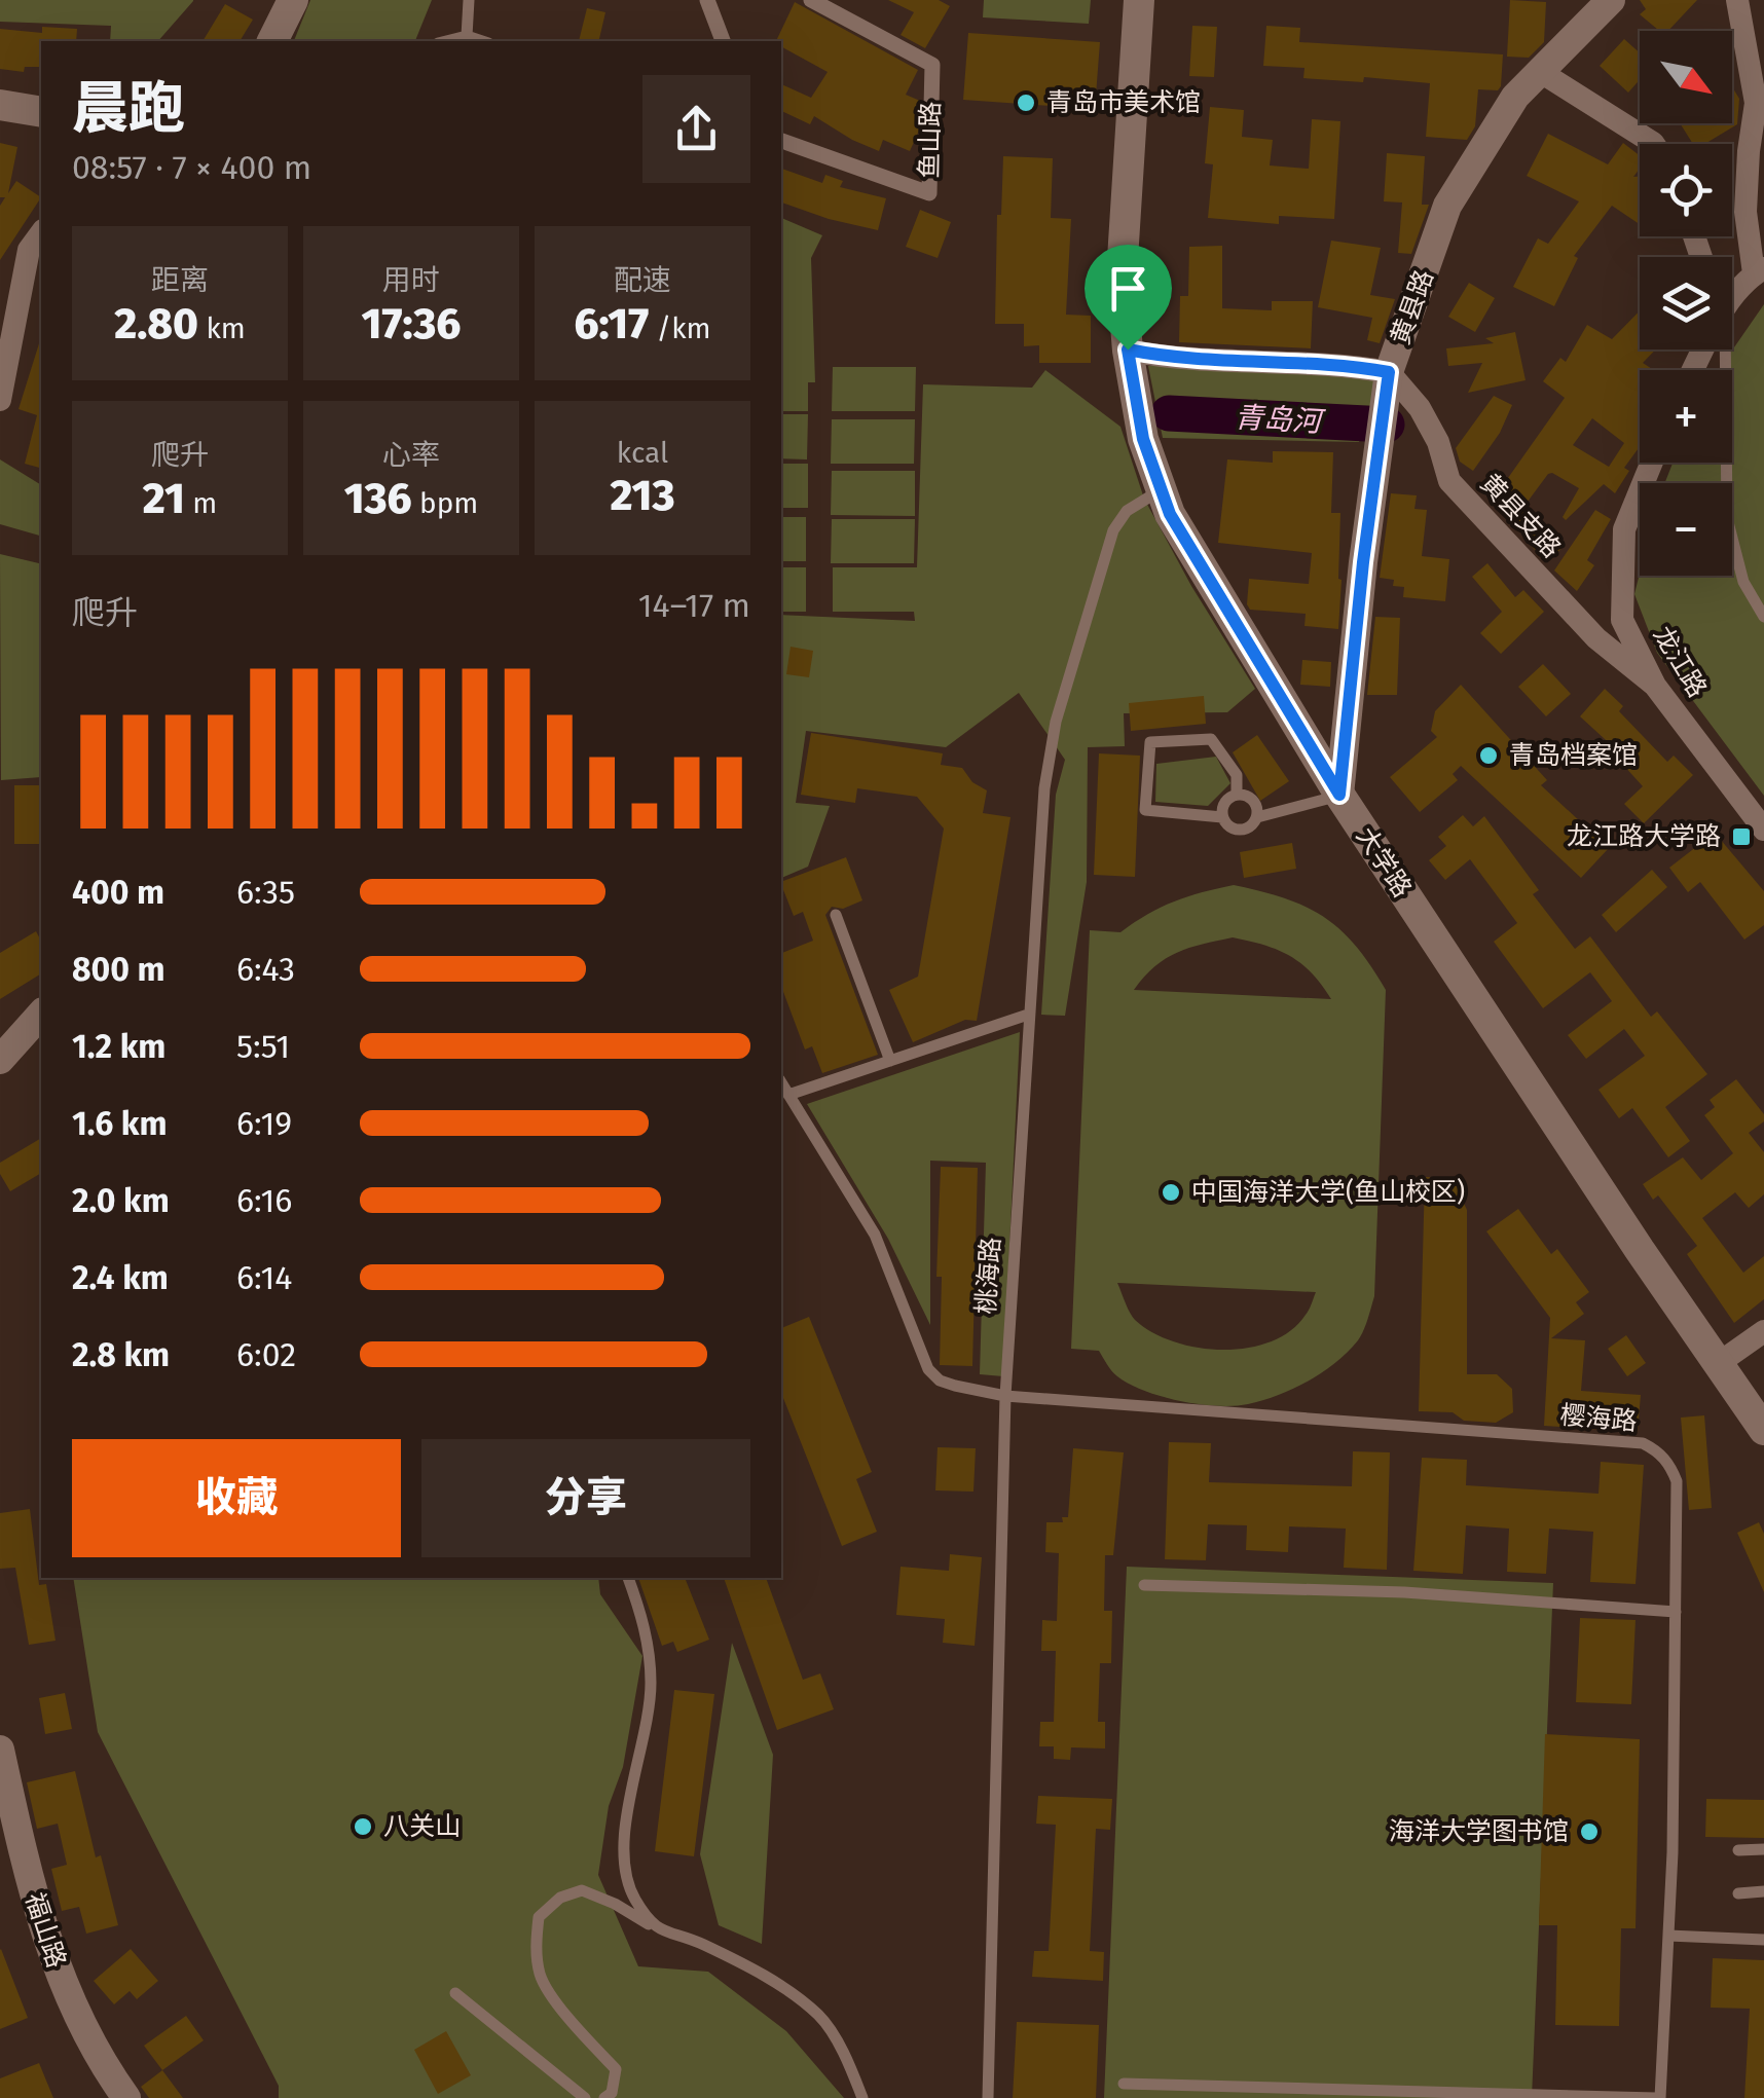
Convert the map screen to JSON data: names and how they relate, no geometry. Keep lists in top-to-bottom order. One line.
{"streets":{"main road":["大学路"],"street":["鱼山路","黄县路","黄县支路","龙江路","福山路"],"lane":["桃海路","樱海路"]},"crossings":[["黄县路","黄县支路"],["黄县路","大学路"],["黄县支路","龙江路"],["大学路","桃海路"],["桃海路","樱海路"]],"water":["青岛河"],"places":{"other":["青岛市美术馆","青岛档案馆","中国海洋大学(鱼山校区)","八关山","海洋大学图书馆"],"transit":["龙江路大学路"]},"north":"bottom right","page":{"map_buttons":["+","−"],"heading":["晨跑","08:57 · 7 × 400 m"],"stats":[["距离","2.80 km"],["用时","17:36"],["配速","6:17 /km"],["爬升","21 m"],["心率","136 bpm"],["kcal","213"]],"chart":["爬升","14–17 m"],"list":[{"name":"400 m","note":"6:35"},{"name":"800 m","note":"6:43"},{"name":"1.2 km","note":"5:51"},{"name":"1.6 km","note":"6:19"},{"name":"2.0 km","note":"6:16"},{"name":"2.4 km","note":"6:14"},{"name":"2.8 km","note":"6:02"}],"buttons":["收藏","分享"]}}
